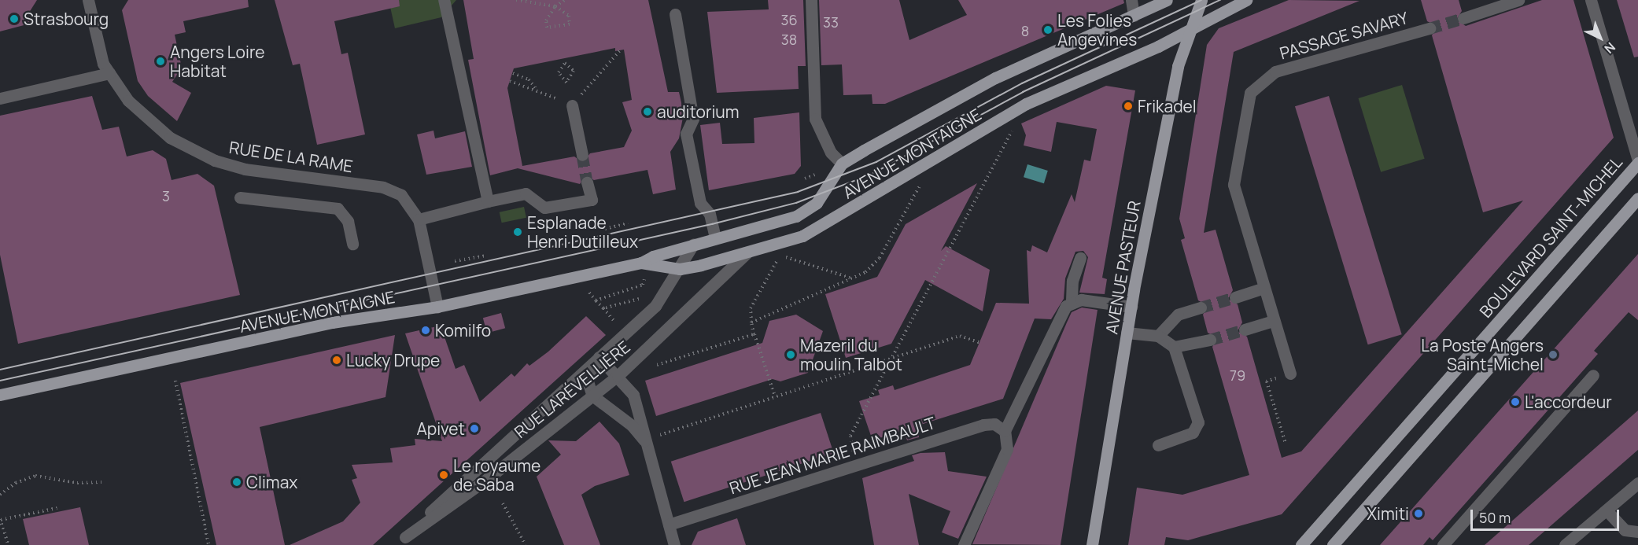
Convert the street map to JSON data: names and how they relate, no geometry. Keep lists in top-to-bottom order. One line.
{"streets":{"main road":["AVENUE MONTAIGNE","BOULEVARD SAINT-MICHEL","AVENUE PASTEUR"],"street":["PASSAGE SAVARY","RUE DE LA RAME","RUE LARÉVELLIÈRE","RUE JEAN MARIE RAIMBAULT"]},"crossings":[["AVENUE MONTAIGNE","RUE DE LA RAME"],["AVENUE MONTAIGNE","AVENUE PASTEUR"],["AVENUE MONTAIGNE","RUE LARÉVELLIÈRE"]],"places":["Strasbourg","Les Folies Angevines","Angers Loire Habitat","Frikadel","auditorium","Esplanade Henri Dutilleux","Komilfo","Mazeril du moulin Talbot","La Poste Angers Saint-Michel","Lucky Drupe","L'accordeur","Apivet","Le royaume de Saba","Climax","Ximiti"],"house_numbers":["36","33","8","38","3","79"],"scale_bar":"50 m","north":"bottom right"}
